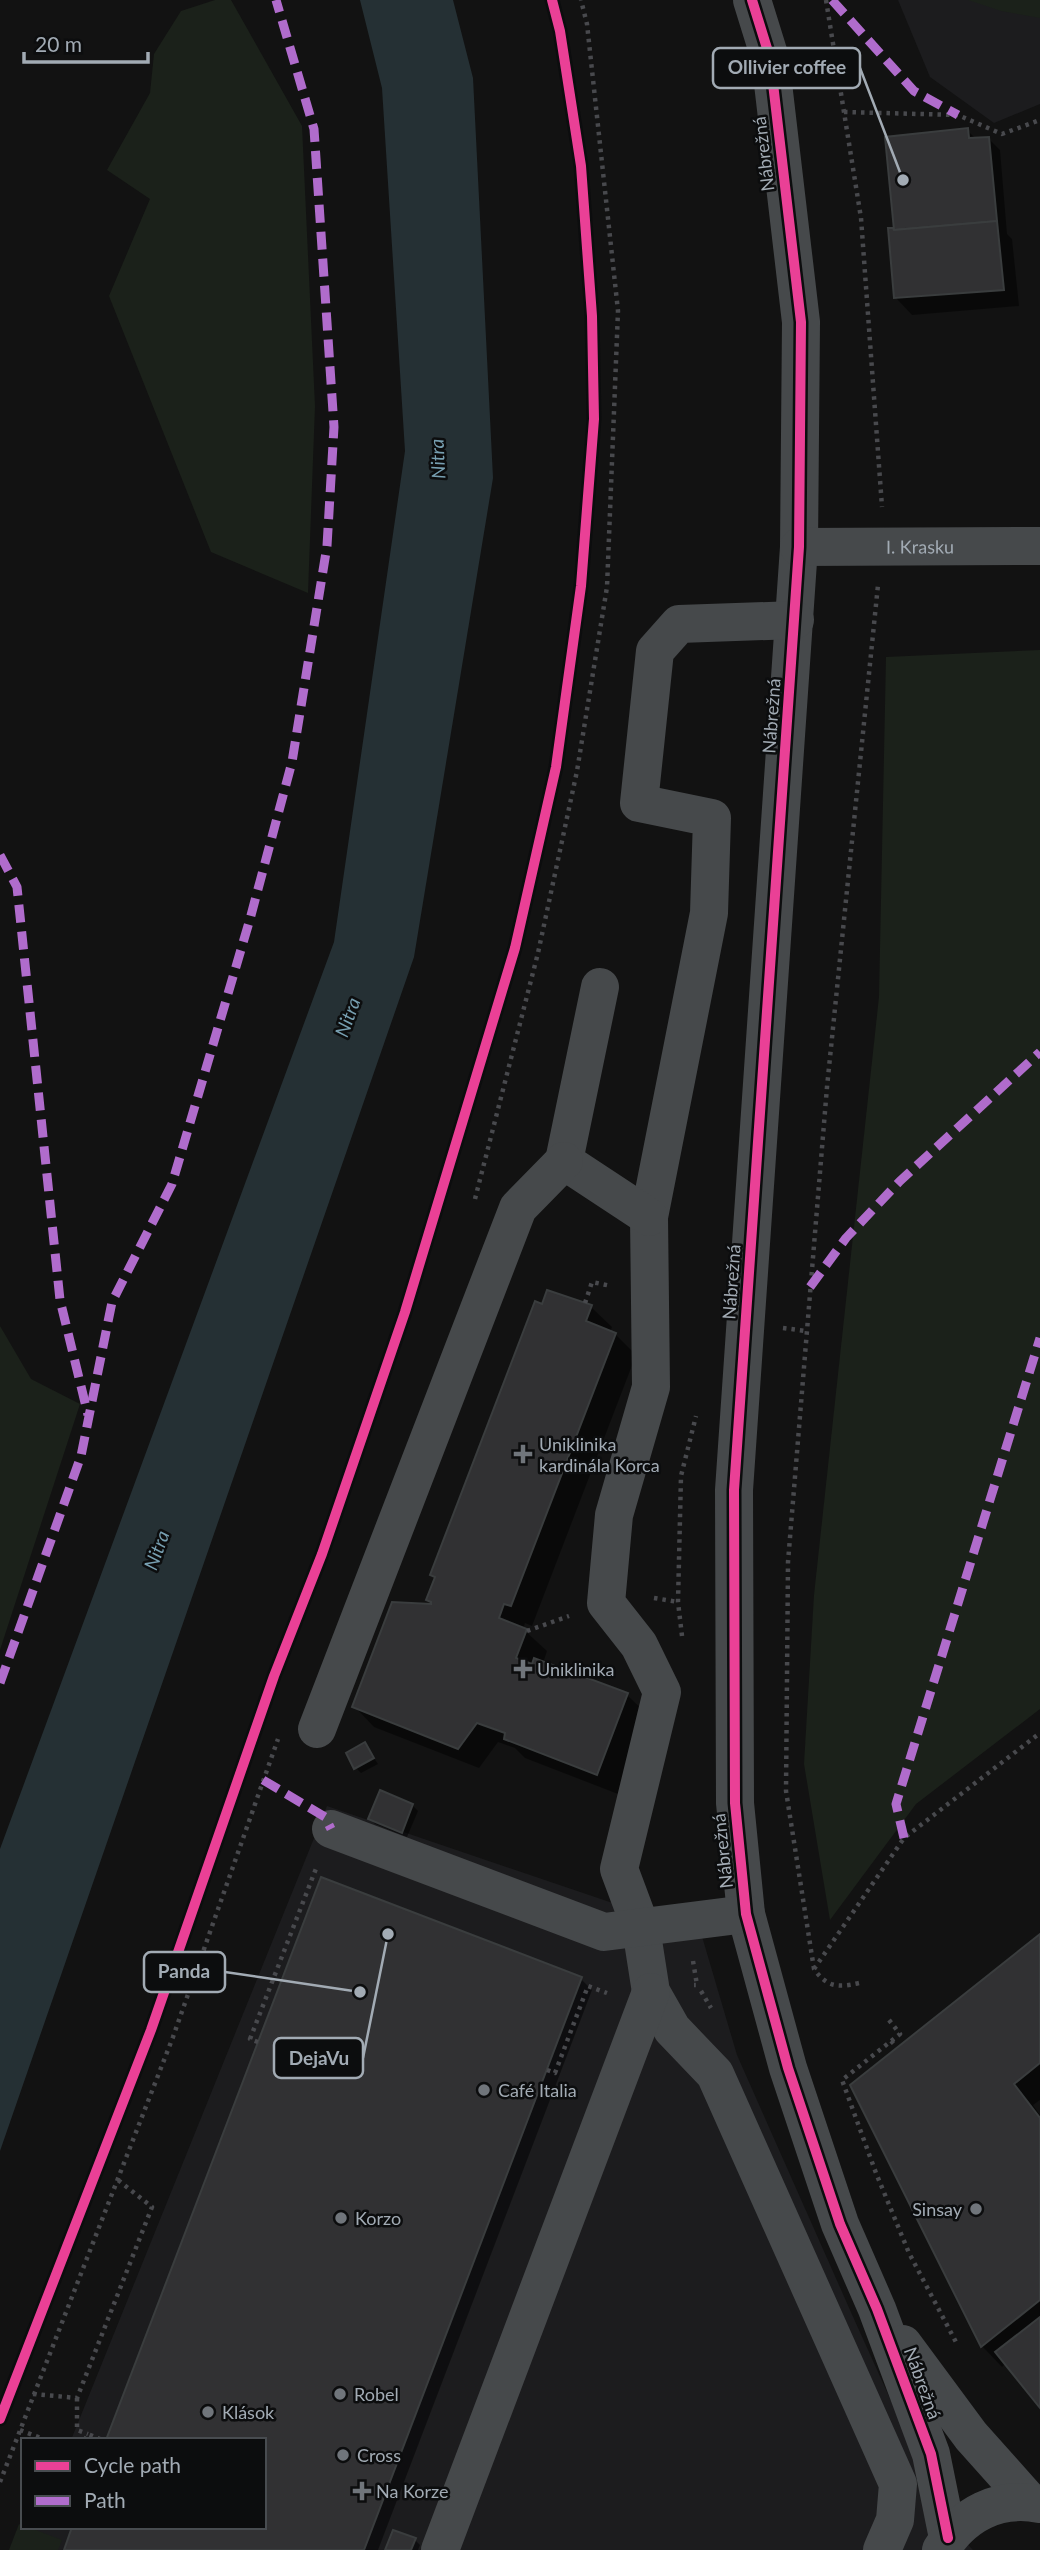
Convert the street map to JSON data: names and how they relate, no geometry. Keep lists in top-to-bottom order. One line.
{"streets":{"street":["Nábrežná","I. Krasku"]},"crossings":[["Nábrežná","I. Krasku"]],"water":["Nitra"],"places":{"other":["Ollivier coffee","DejaVu","Panda","Café Italia","Sinsay","Korzo","Robel","Klások","Cross"],"health":["Uniklinika kardinála Korca","Uniklinika","Na Korze"]},"legend":["Cycle path","Path"],"scale_bar":"20 m"}
